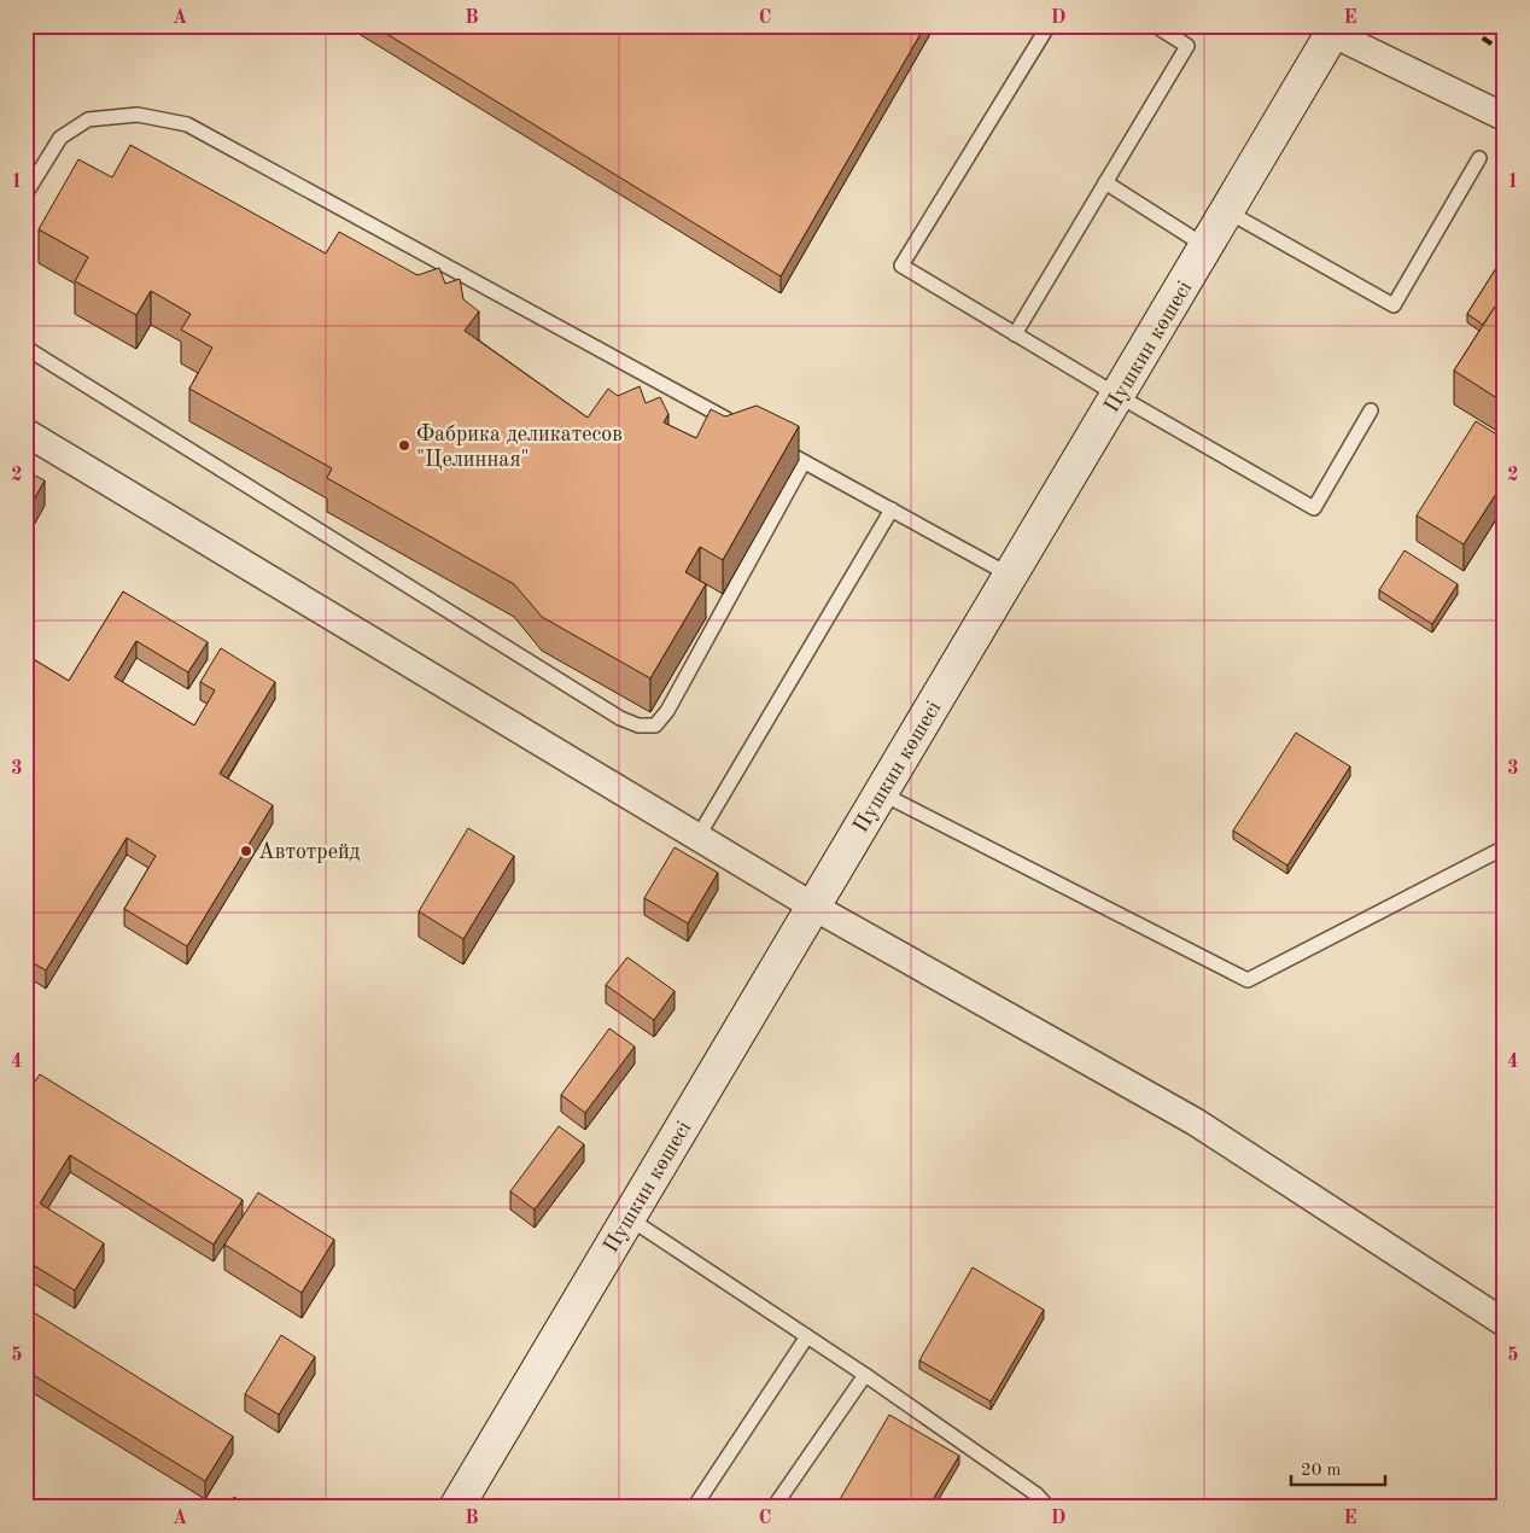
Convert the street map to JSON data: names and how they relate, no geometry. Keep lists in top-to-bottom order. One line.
{"streets":{"main road":["Пушкин көшесі"]},"places":["Фабрика деликатесов \"Целинная\"","Автотрейд"],"scale_bar":"20 m","grid":{"columns":["A","B","C","D","E"],"rows":["1","2","3","4","5"]}}
